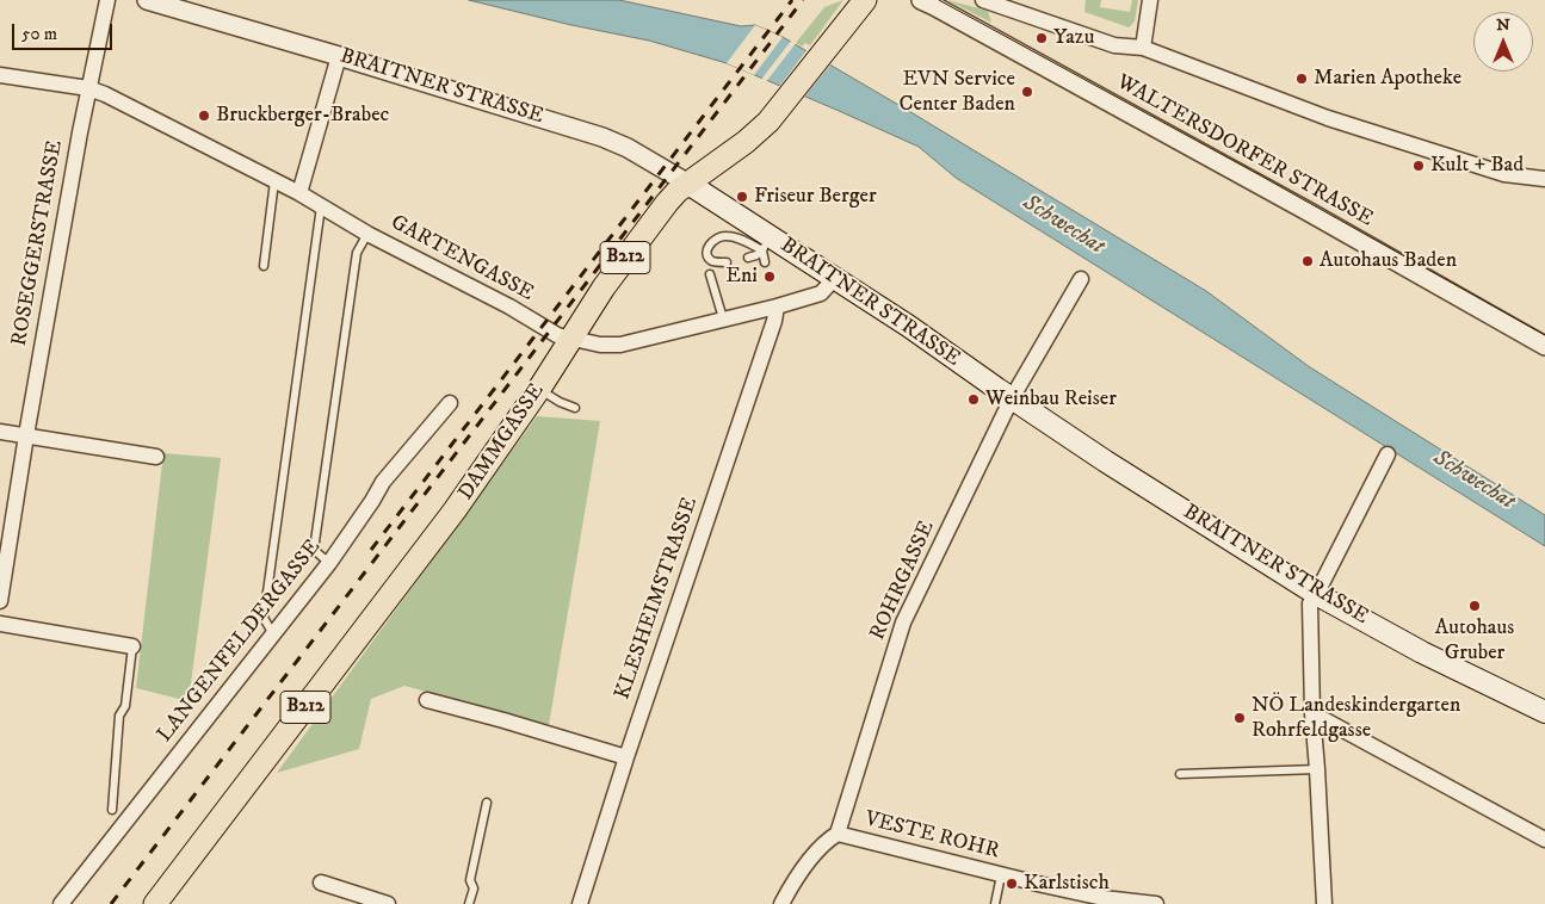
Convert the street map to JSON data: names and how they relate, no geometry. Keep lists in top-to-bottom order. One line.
{"streets":{"main road":["BRAITNER STRASSE","B212","DAMMGASSE"],"street":["WALTERSDORFER STRASSE","ROSEGGERSTRASSE","GARTENGASSE","ROHRGASSE","KLESHEIMSTRASSE","LANGENFELDERGASSE","VESTE ROHR"]},"crossings":[["BRAITNER STRASSE","GARTENGASSE"],["BRAITNER STRASSE","DAMMGASSE"],["BRAITNER STRASSE","ROHRGASSE"],["ROSEGGERSTRASSE","GARTENGASSE"],["GARTENGASSE","DAMMGASSE"],["GARTENGASSE","KLESHEIMSTRASSE"],["ROHRGASSE","VESTE ROHR"]],"water":["Schwechat"],"places":["Yazu","Marien Apotheke","EVN Service Center Baden","Bruckberger-Brabec","Kult + Bad","Friseur Berger","Autohaus Baden","Eni","Weinbau Reiser","Autohaus Gruber","NÖ Landeskindergarten Rohrfeldgasse","Karlstisch"],"scale_bar":"50 m","north":"top"}
